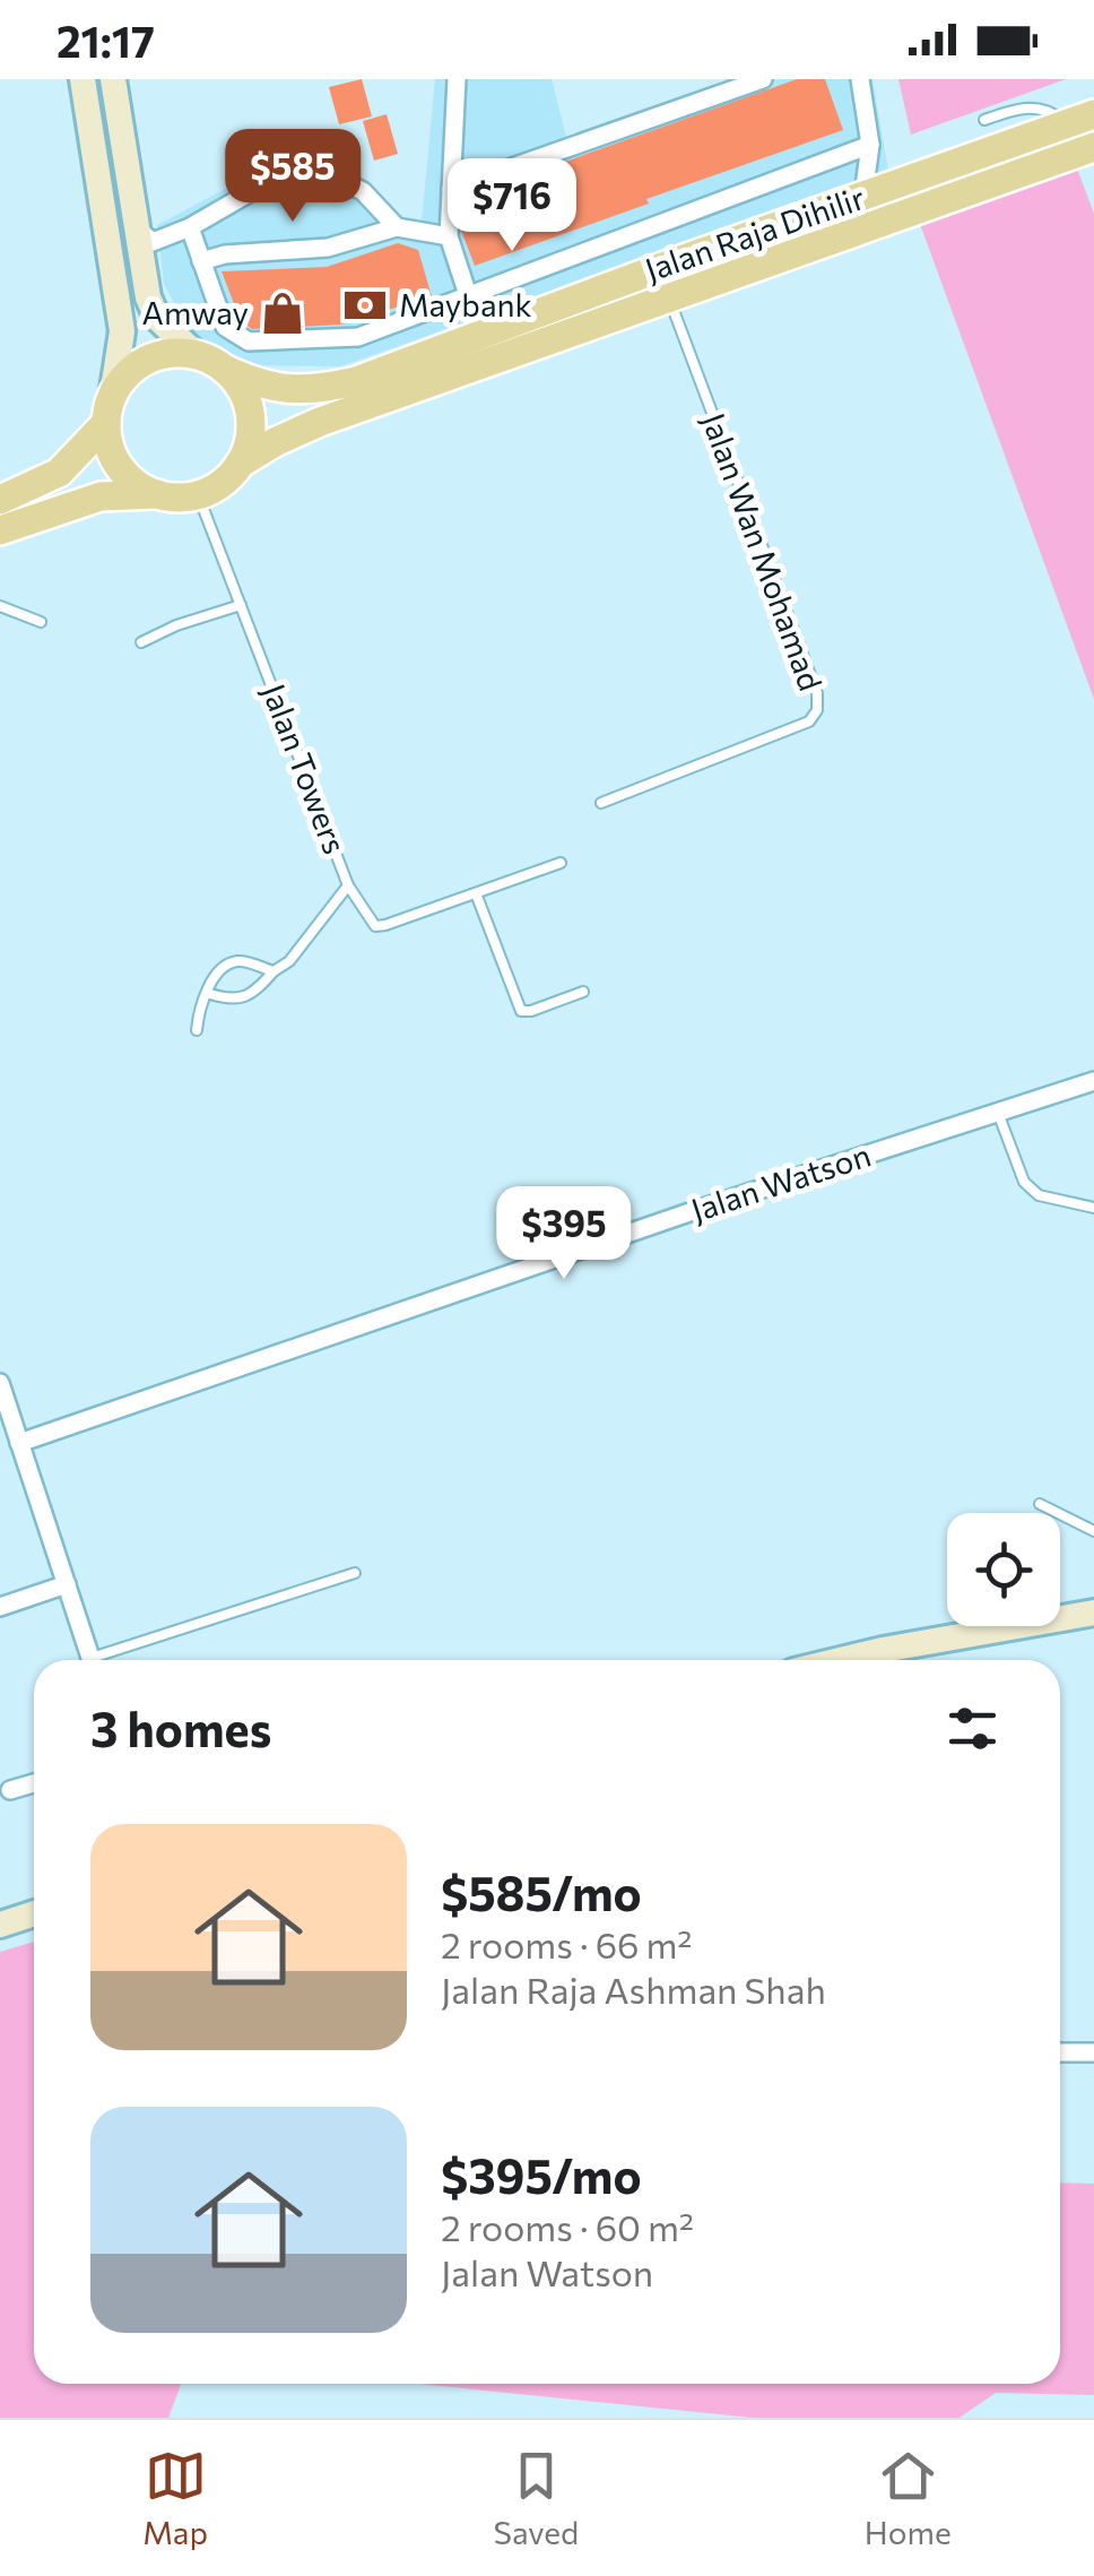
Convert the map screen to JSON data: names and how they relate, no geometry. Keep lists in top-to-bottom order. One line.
{"streets":{"main road":["Jalan Raja Dihilir"],"street":["Jalan Watson"],"lane":["Jalan Wan Mohamad","Jalan Towers"]},"crossings":[["Jalan Raja Dihilir","Jalan Wan Mohamad"],["Jalan Raja Dihilir","Jalan Towers"]],"places":{"bank":["Maybank"],"shop":["Amway"]},"page":{"status":"21:17","price":["$585","$716","$395"],"heading":"3 homes","list":[{"name":"$585/mo","note":"2 rooms · 66 m² · Jalan Raja Ashman Shah"},{"name":"$395/mo","note":"2 rooms · 60 m² · Jalan Watson"}],"tabs":["Map","Saved","Home"]}}
